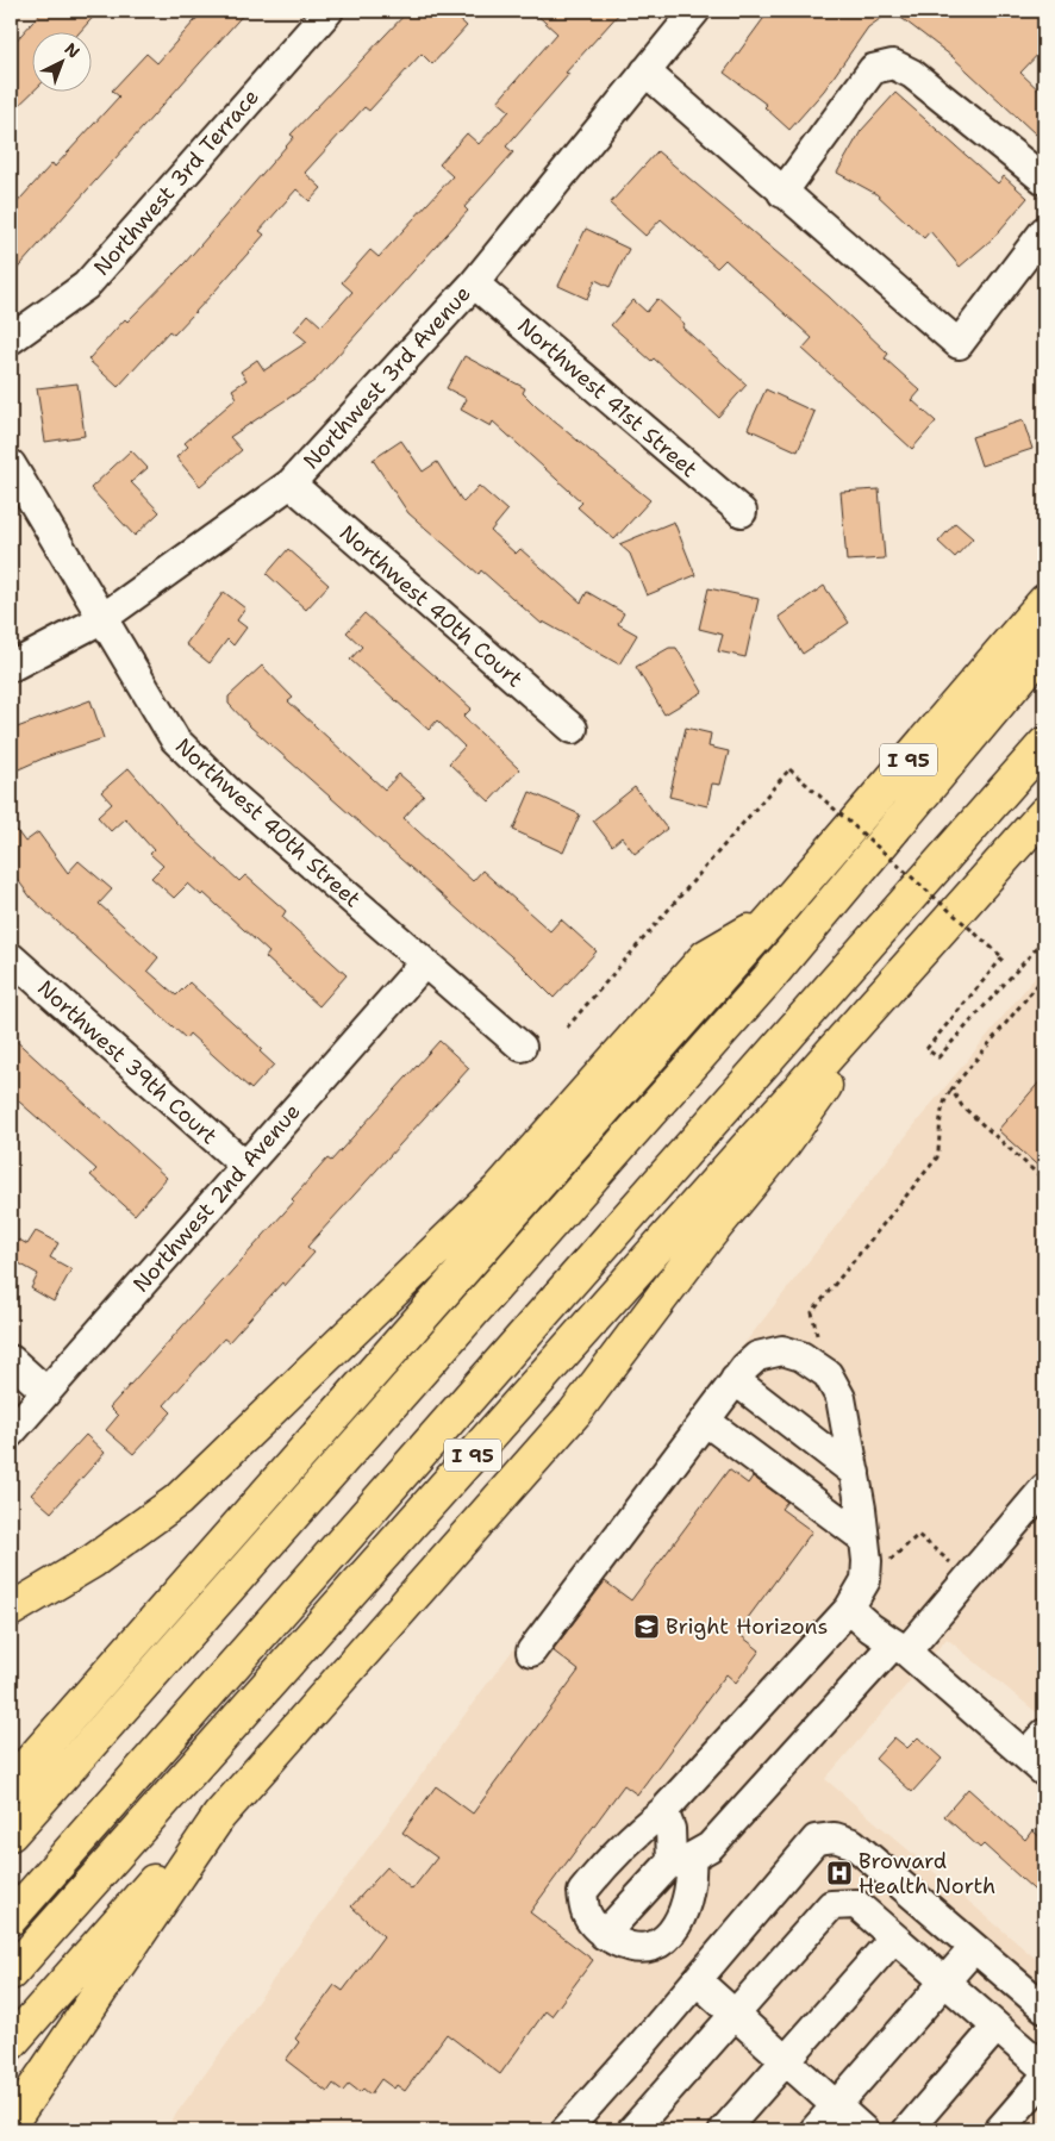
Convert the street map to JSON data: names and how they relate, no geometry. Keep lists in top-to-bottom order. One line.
{"streets":{"highway":["I 95"],"street":["Northwest 3rd Terrace","Northwest 3rd Avenue","Northwest 41st Street","Northwest 40th Court","Northwest 40th Street","Northwest 39th Court","Northwest 2nd Avenue"]},"crossings":[["Northwest 3rd Avenue","Northwest 41st Street"],["Northwest 3rd Avenue","Northwest 40th Court"],["Northwest 3rd Avenue","Northwest 40th Street"],["Northwest 40th Street","Northwest 2nd Avenue"],["Northwest 39th Court","Northwest 2nd Avenue"]],"places":{"school or university":["Bright Horizons"],"hospital":["Broward Health North"]},"north":"top right"}
